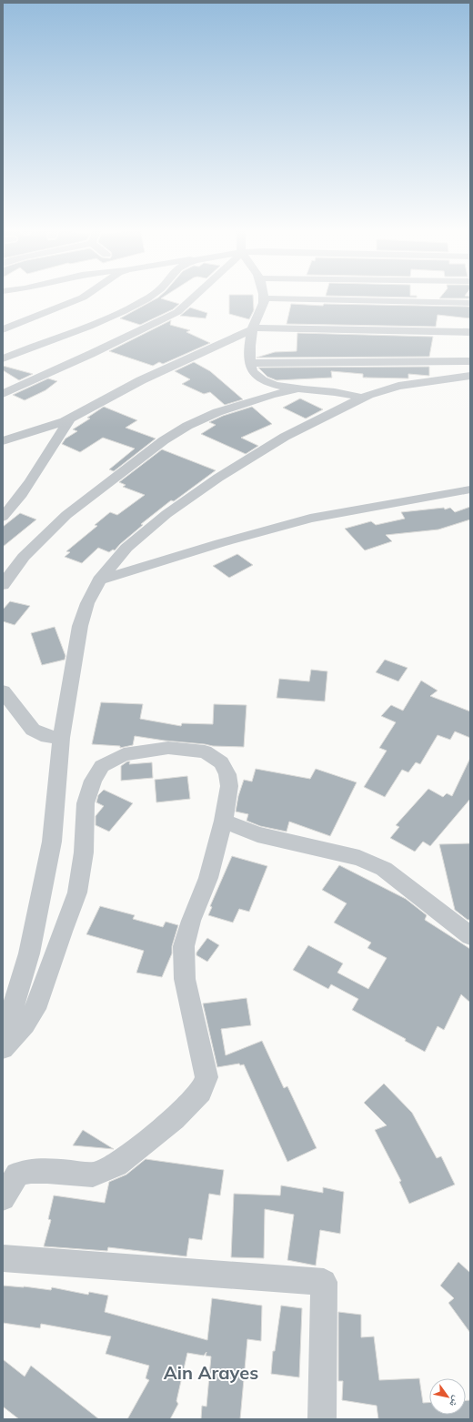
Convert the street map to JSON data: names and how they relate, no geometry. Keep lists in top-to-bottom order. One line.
{"districts":["Ain Arayes"],"north":"bottom right"}
